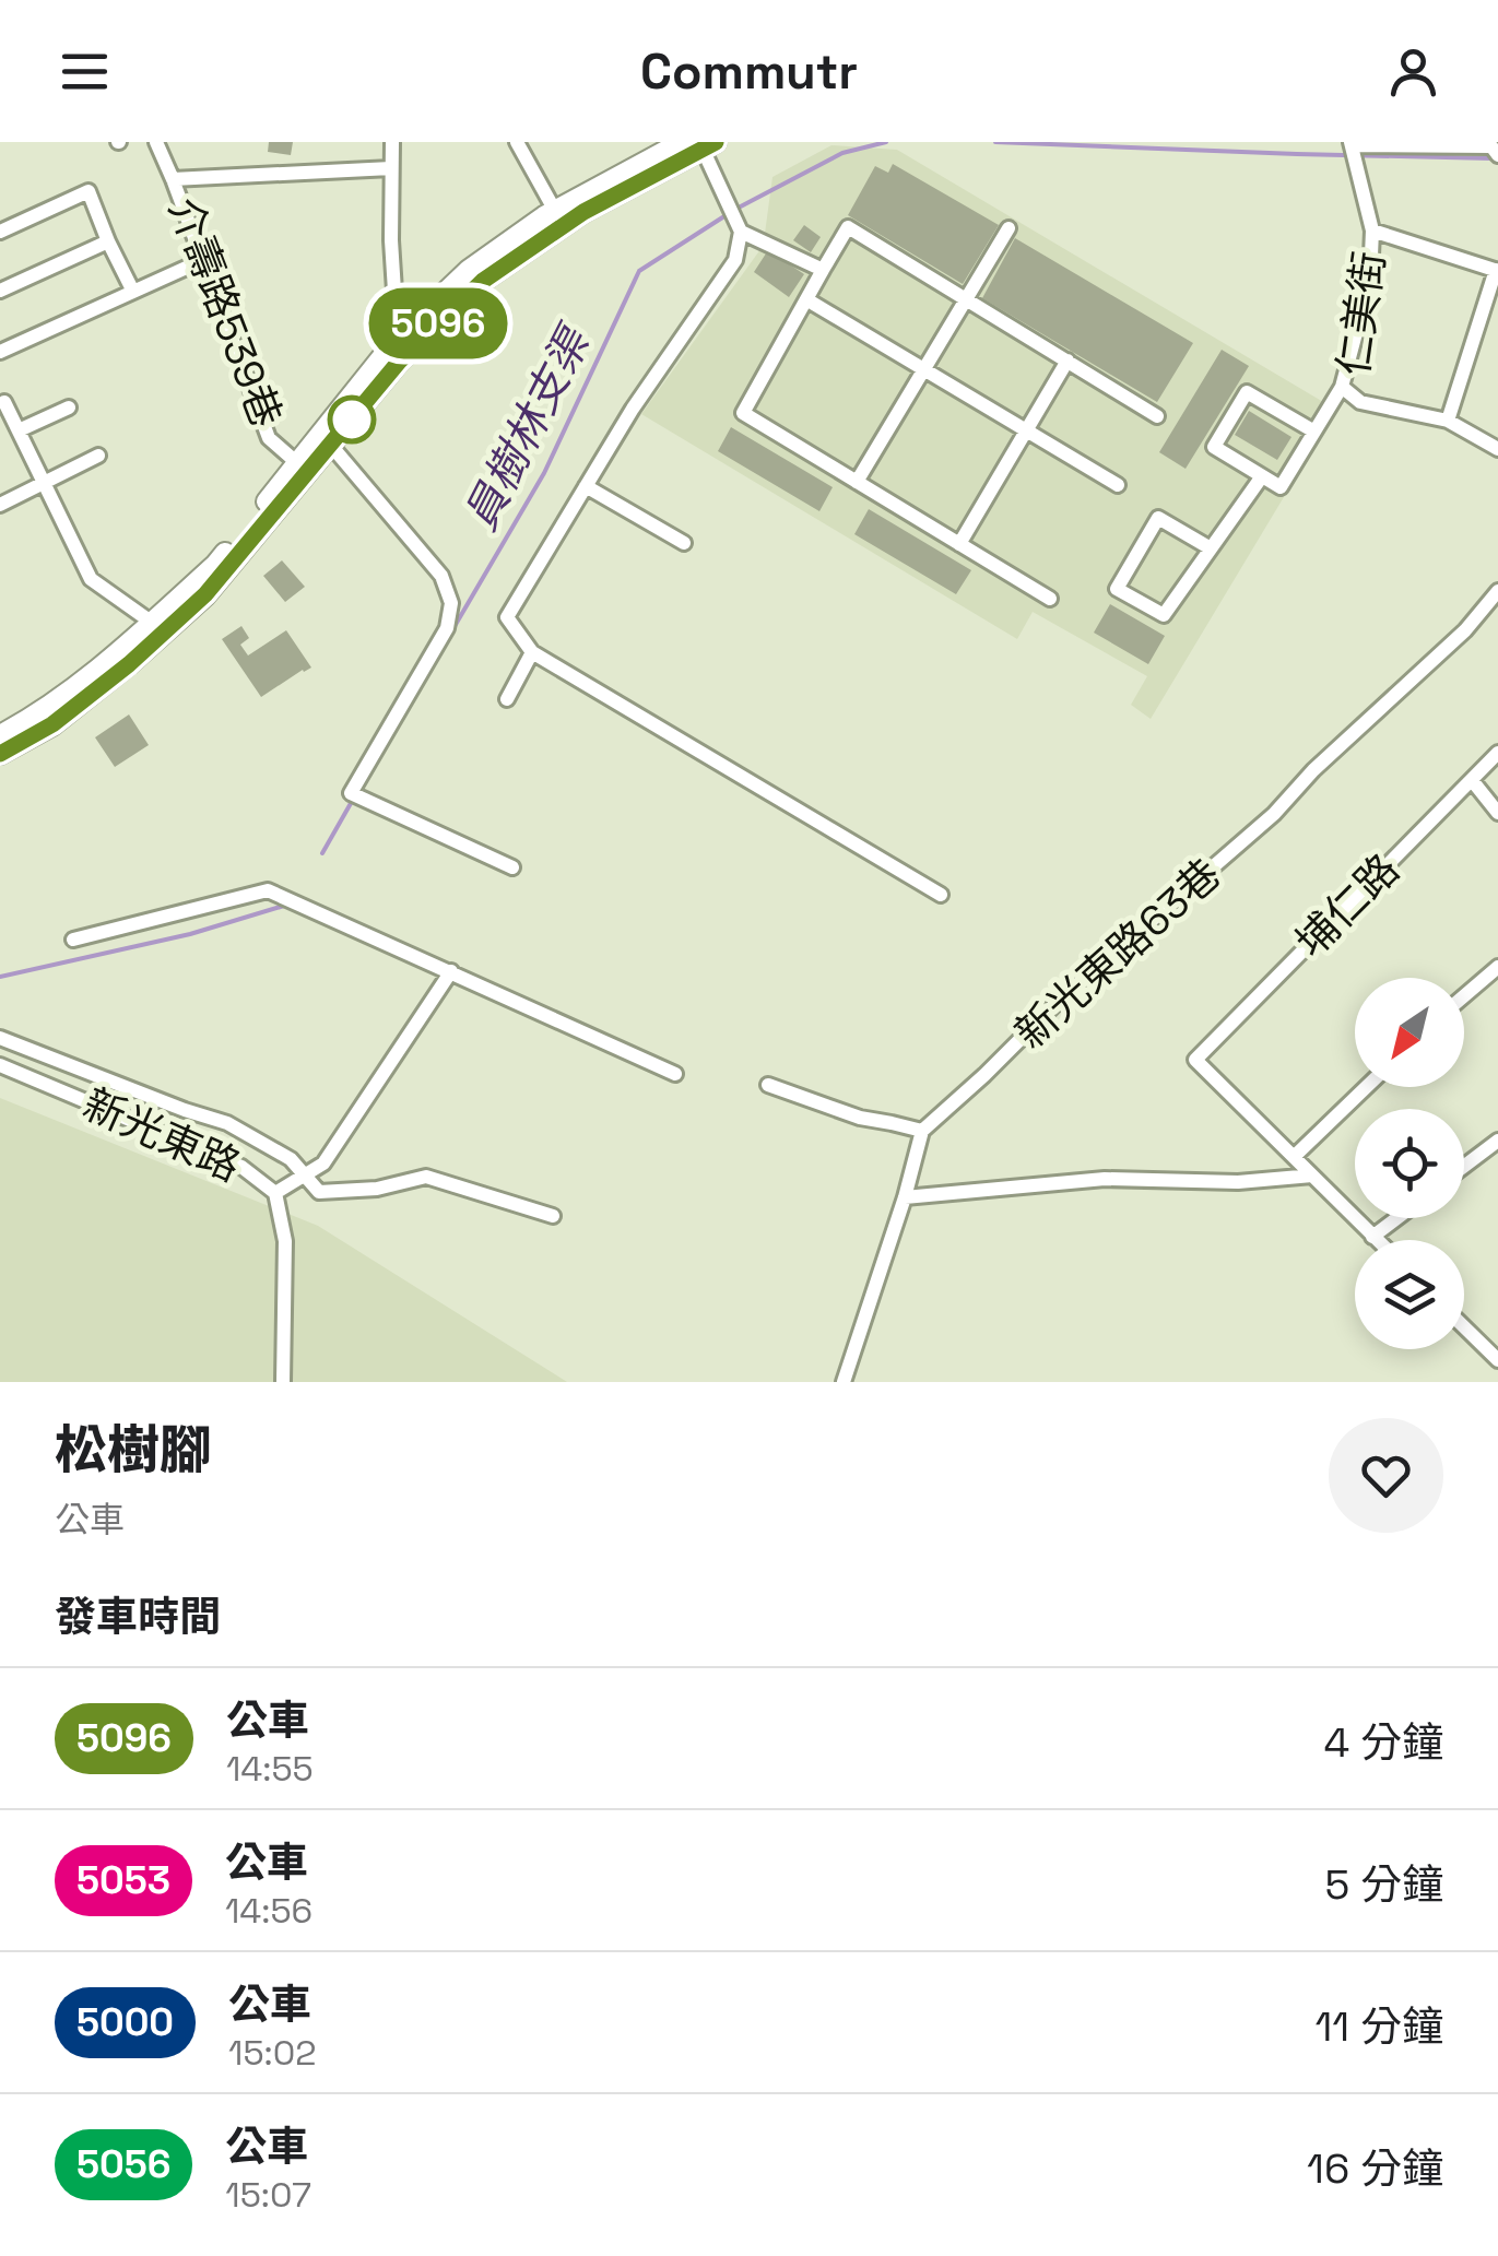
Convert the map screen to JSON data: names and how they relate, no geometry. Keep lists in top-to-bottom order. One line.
{"streets":{"street":["介壽路539巷","仁美街","埔仁路","新光東路63巷","新光東路"]},"water":["員樹林支渠"],"lines":["bus line 5096"],"north":"bottom left","page":{"header":"Commutr","on_map":"5096","heading":[["松樹腳","公車"],"發車時間"],"list":[{"mark":"5096","name":"公車","note":"14:55","value":"4 分鐘"},{"mark":"5053","name":"公車","note":"14:56","value":"5 分鐘"},{"mark":"5000","name":"公車","note":"15:02","value":"11 分鐘"},{"mark":"5056","name":"公車","note":"15:07","value":"16 分鐘"}]}}
